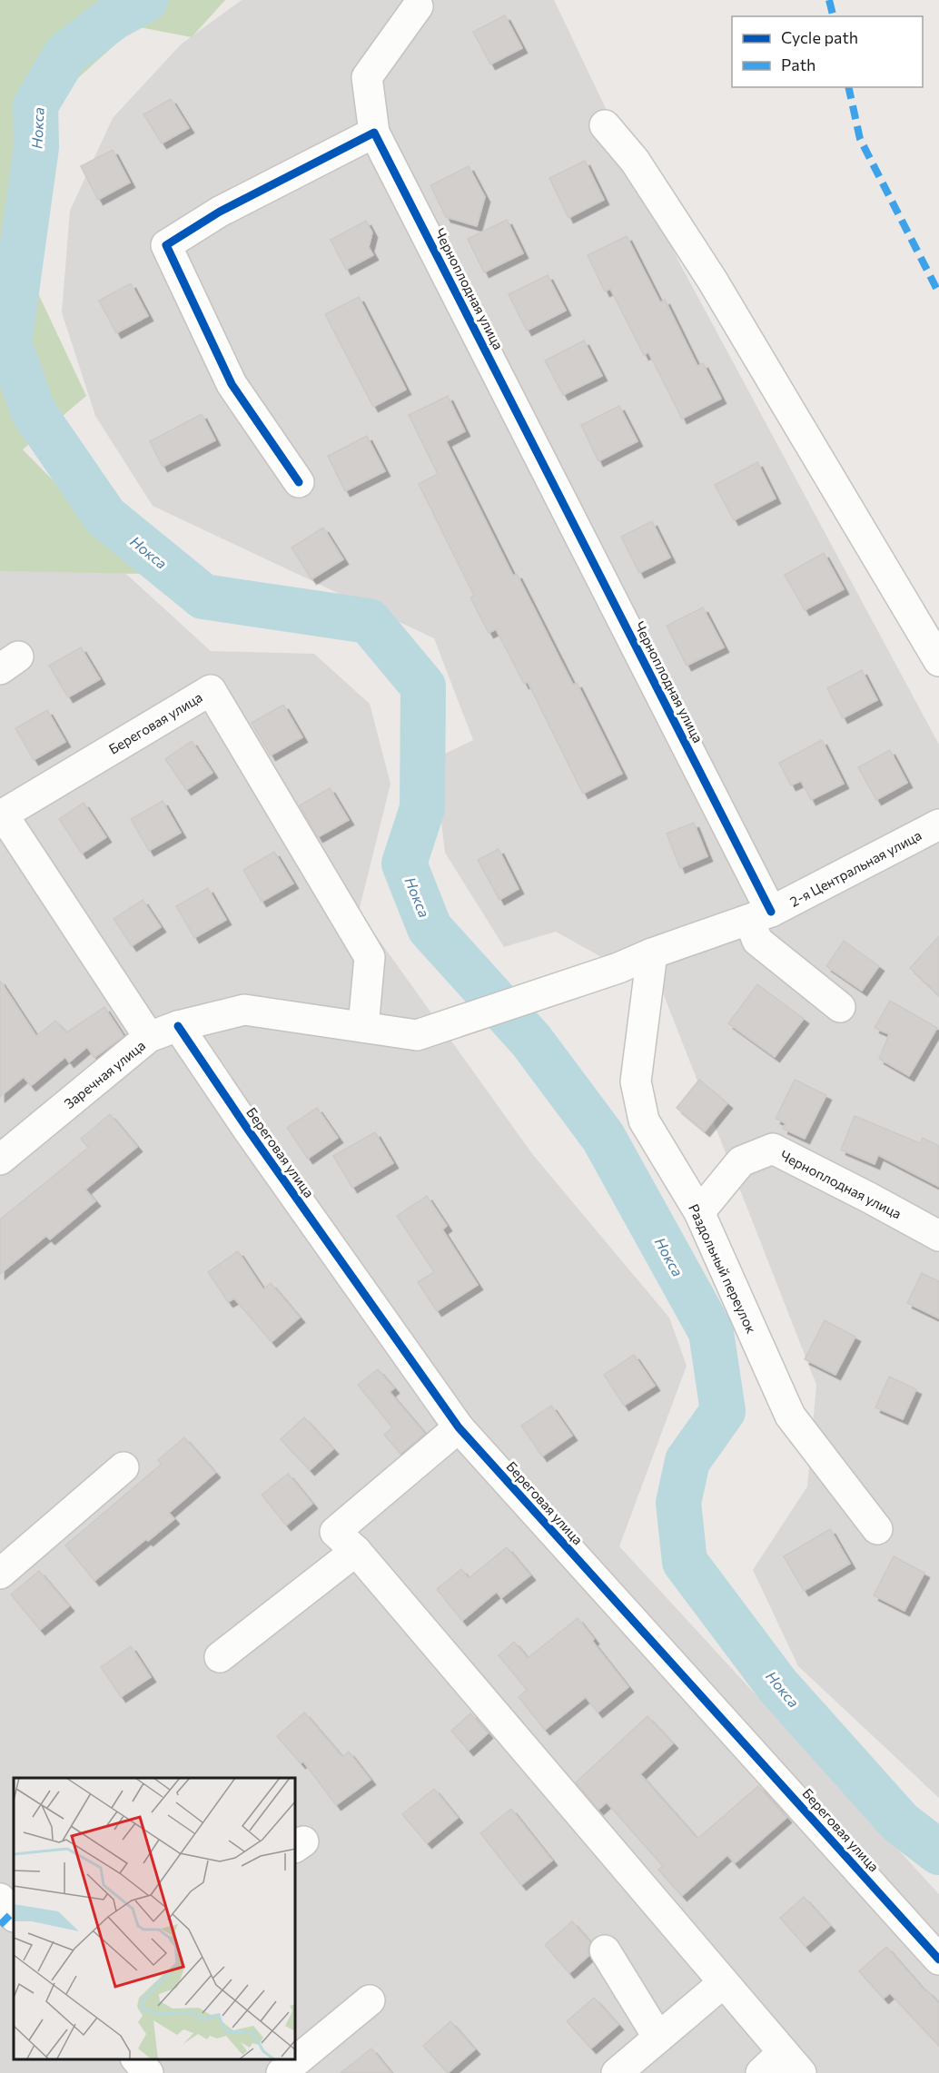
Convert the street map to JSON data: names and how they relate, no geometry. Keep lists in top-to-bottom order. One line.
{"streets":{"street":["Черноплодная улица","Береговая улица","2-я Центральная улица","Заречная улица","Раздольный переулок"]},"crossings":[["Черноплодная улица","2-я Центральная улица"],["Черноплодная улица","Раздольный переулок"],["Береговая улица","Заречная улица"],["2-я Центральная улица","Заречная улица"],["2-я Центральная улица","Раздольный переулок"]],"water":["Нокса"],"legend":["Cycle path","Path"]}
